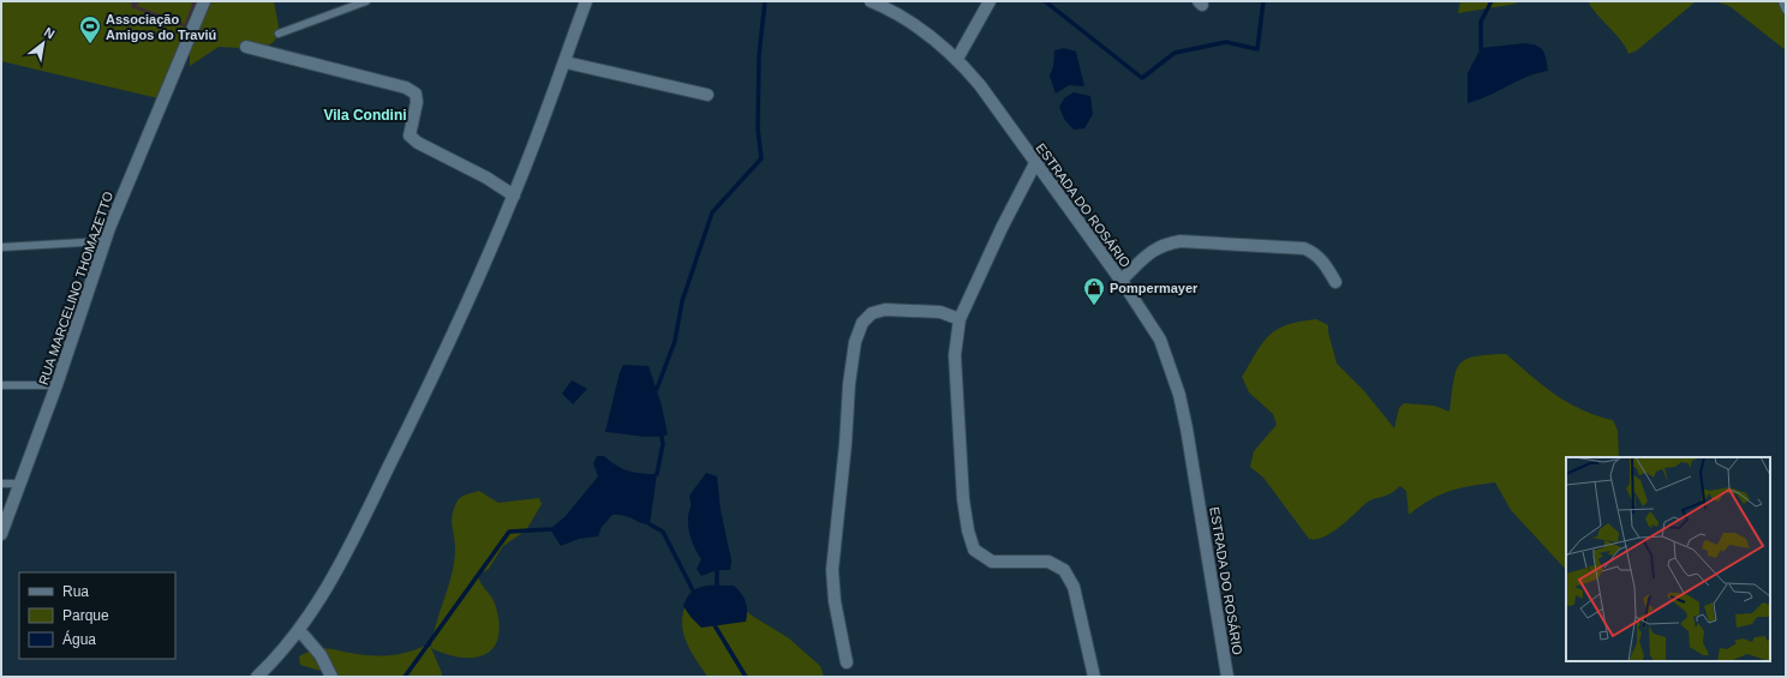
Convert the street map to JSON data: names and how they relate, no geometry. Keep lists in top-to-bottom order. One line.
{"streets":{"street":["ESTRADA DO ROSÁRIO","RUA MARCELINO THOMAZETTO"]},"districts":["Vila Condini"],"places":{"sports":["Associação Amigos do Traviú"],"shop":["Pompermayer"]},"legend":["Rua","Parque","Água"],"north":"top right"}
